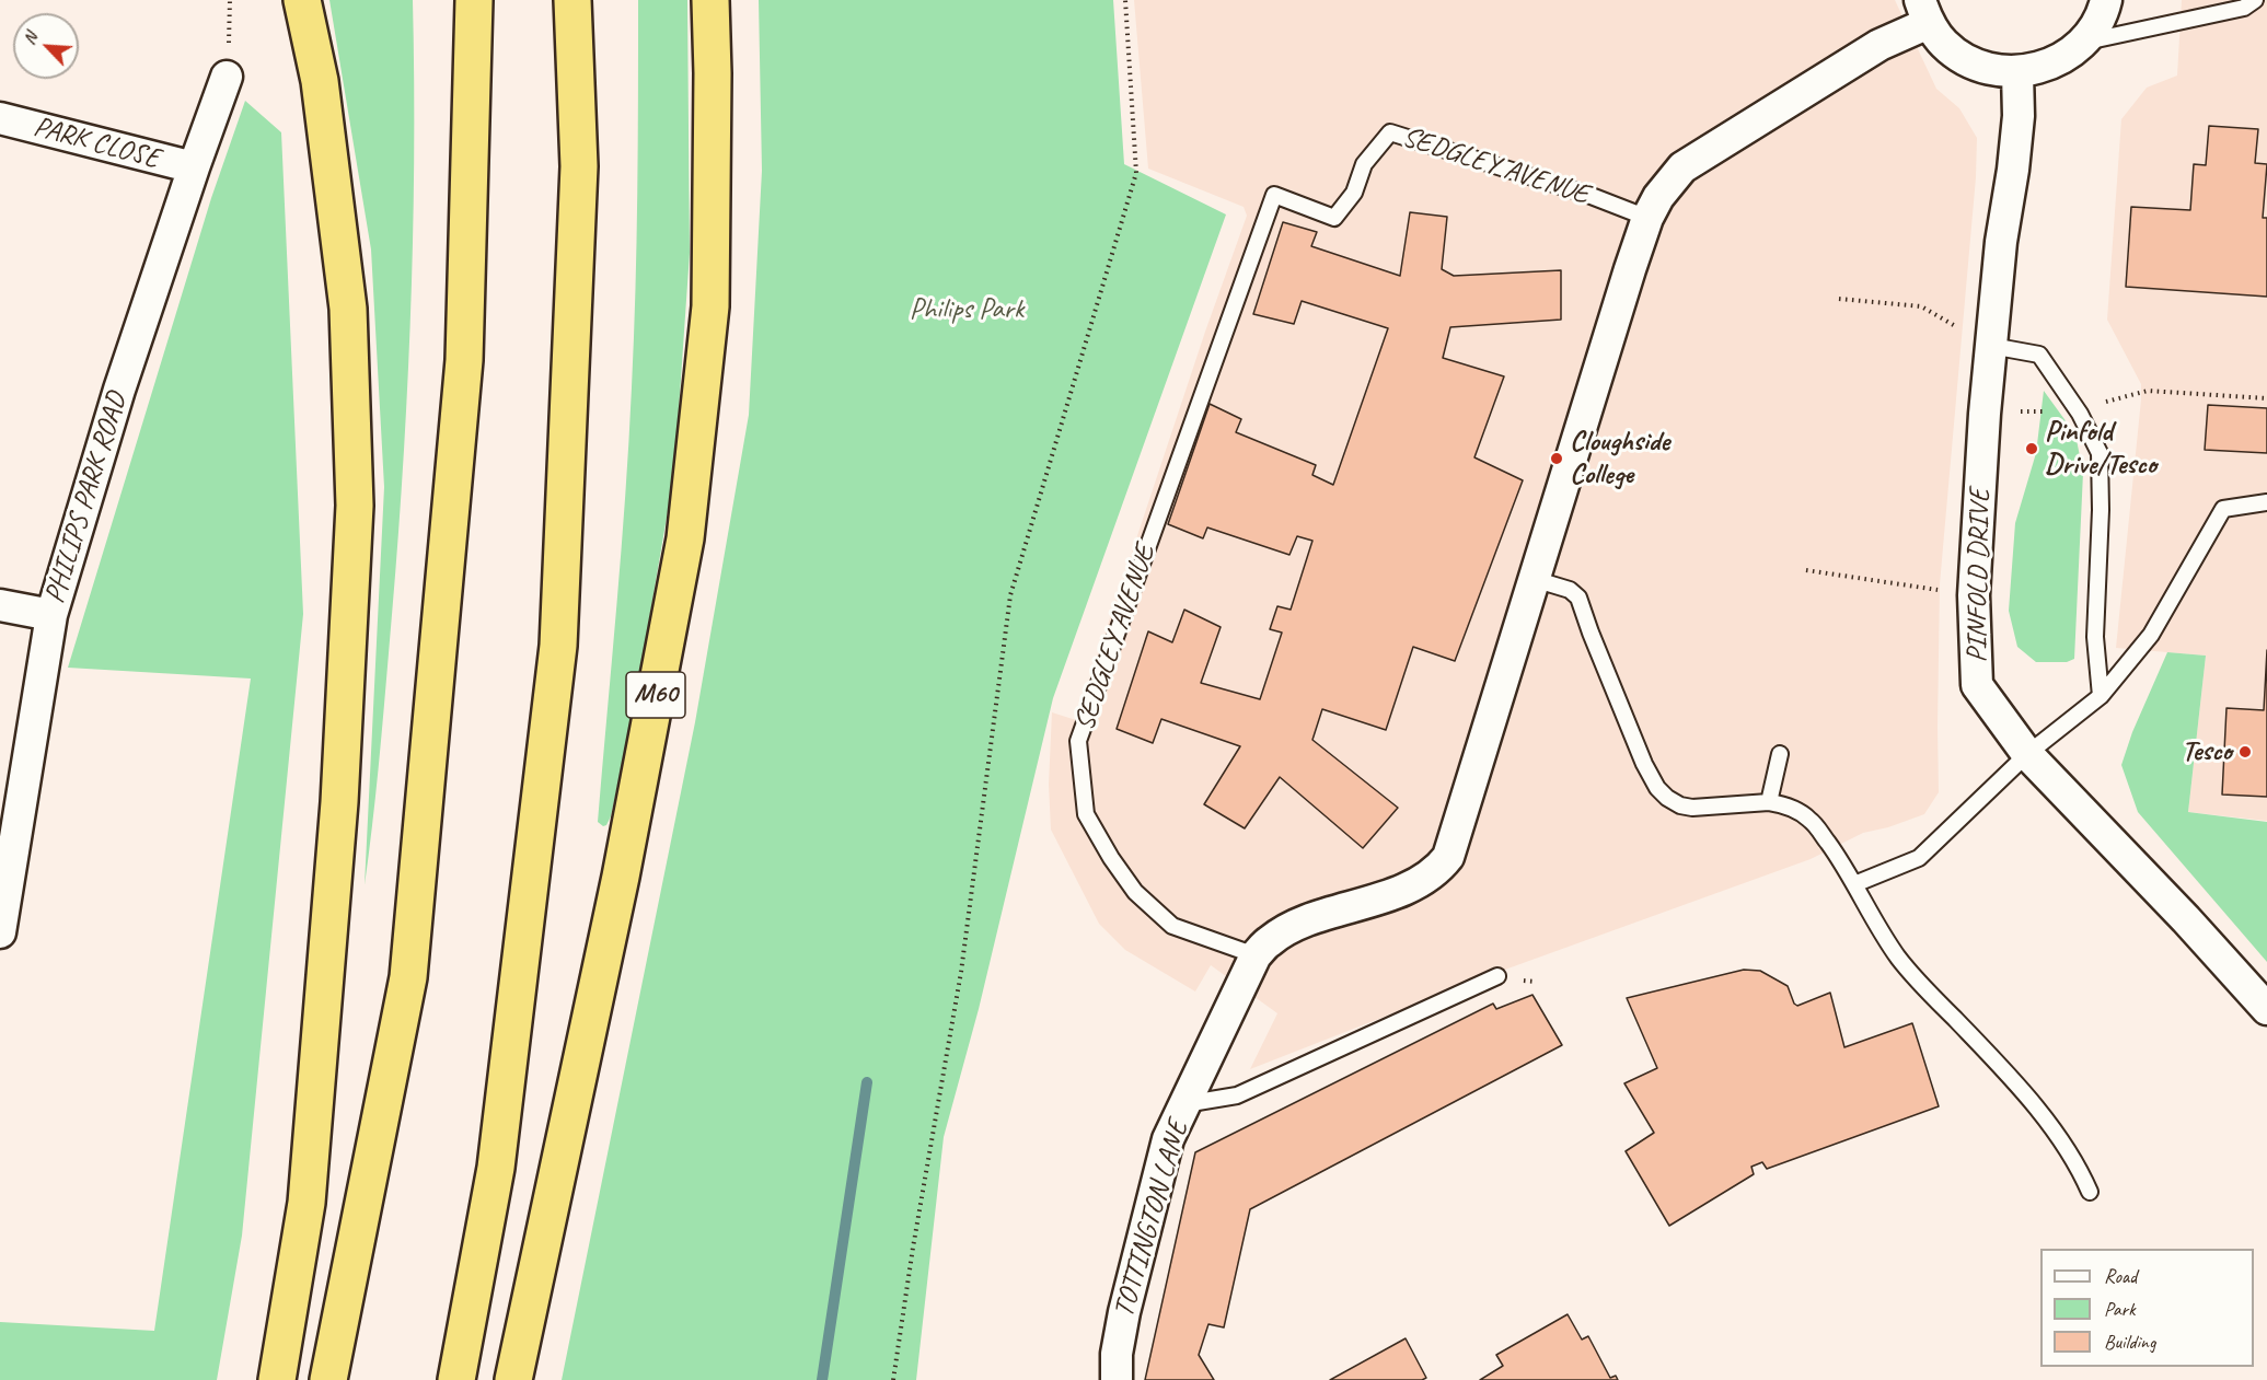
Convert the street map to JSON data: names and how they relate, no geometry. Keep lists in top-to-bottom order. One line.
{"streets":{"highway":["M60"],"street":["PARK CLOSE","PHILIPS PARK ROAD","PINFOLD DRIVE","TOTTINGTON LANE"],"lane":["SEDGLEY AVENUE"]},"crossings":[["PARK CLOSE","PHILIPS PARK ROAD"],["SEDGLEY AVENUE","TOTTINGTON LANE"]],"parks":["Philips Park"],"places":["Pinfold Drive/Tesco","Cloughside College","Tesco"],"legend":["Road","Park","Building"],"north":"top left"}
